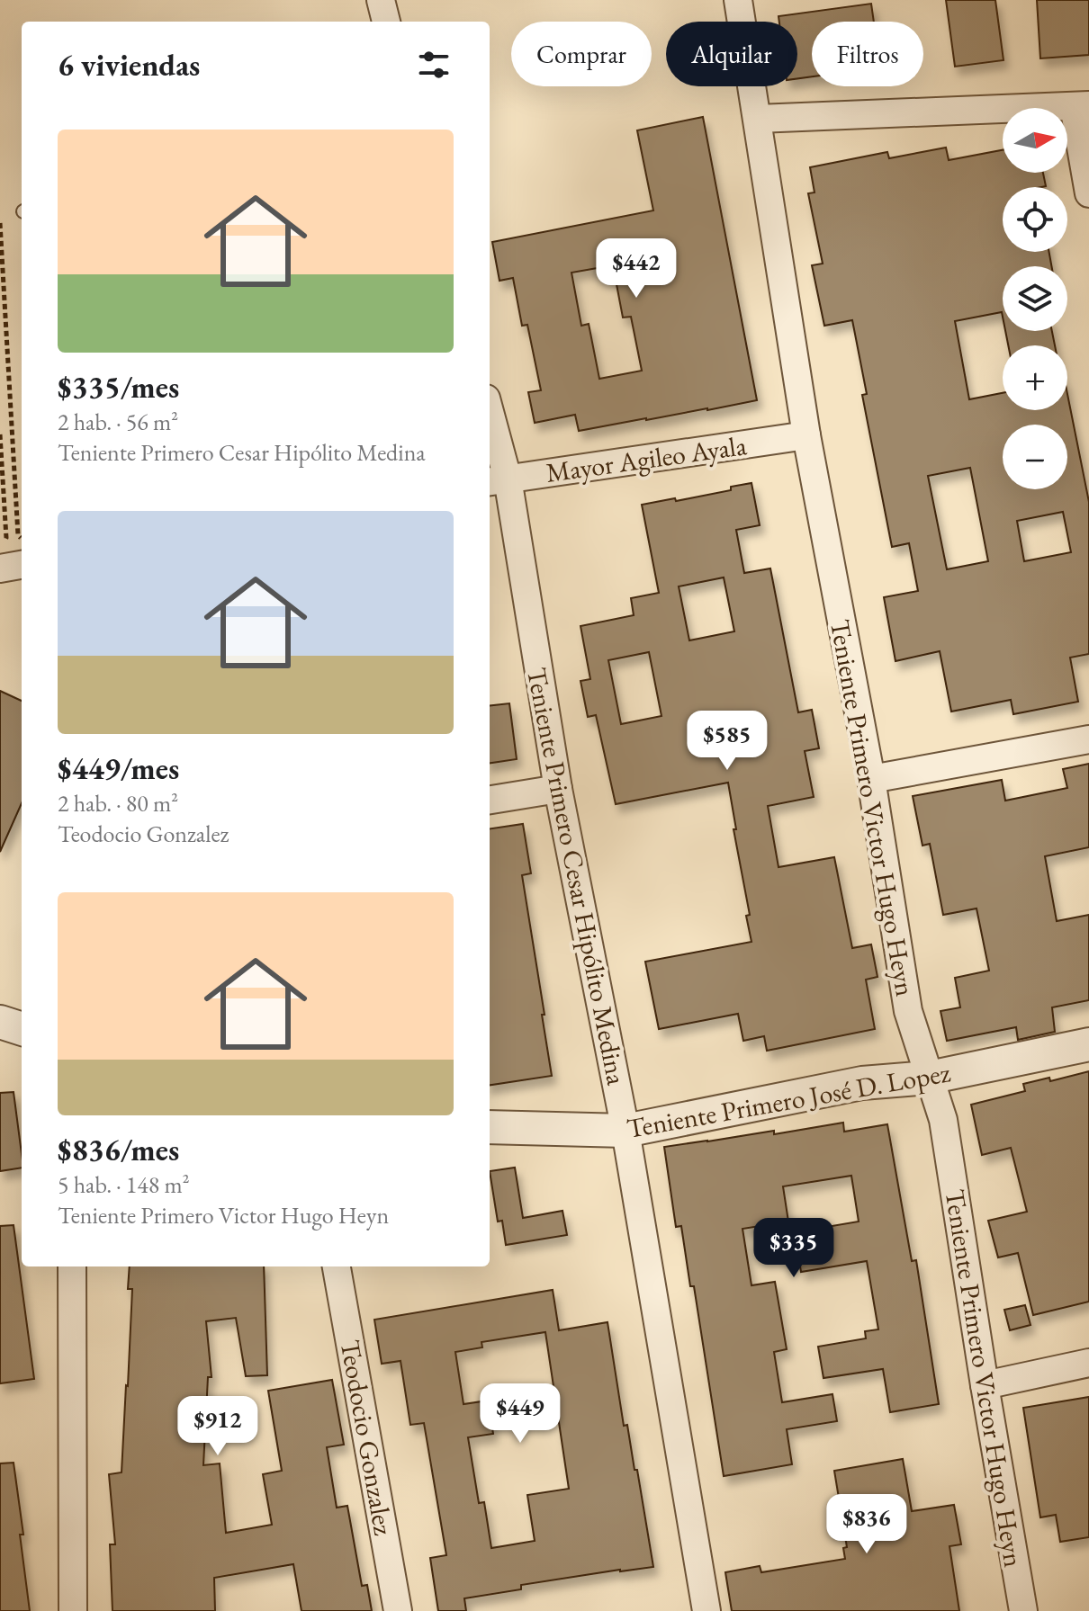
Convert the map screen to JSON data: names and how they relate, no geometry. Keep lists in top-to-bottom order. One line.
{"streets":{"street":["Mayor Agileo Ayala","Teniente Primero Victor Hugo Heyn","Teniente Primero Cesar Hipólito Medina","Teniente Primero José D. Lopez","Teodocio Gonzalez"]},"crossings":[["Mayor Agileo Ayala","Teniente Primero Victor Hugo Heyn"],["Mayor Agileo Ayala","Teniente Primero Cesar Hipólito Medina"],["Teniente Primero Victor Hugo Heyn","Teniente Primero José D. Lopez"],["Teniente Primero Cesar Hipólito Medina","Teniente Primero José D. Lopez"]],"north":"right","page":{"chip":["Comprar","Alquilar","Filtros"],"heading":"6 viviendas","map_buttons":["+","−"],"list":[{"name":"$335/mes","note":"2 hab. · 56 m² · Teniente Primero Cesar Hipólito Medina"},{"name":"$449/mes","note":"2 hab. · 80 m² · Teodocio Gonzalez"},{"name":"$836/mes","note":"5 hab. · 148 m² · Teniente Primero Victor Hugo Heyn"}],"price":["$442","$585","$335","$449","$912","$836"]}}
